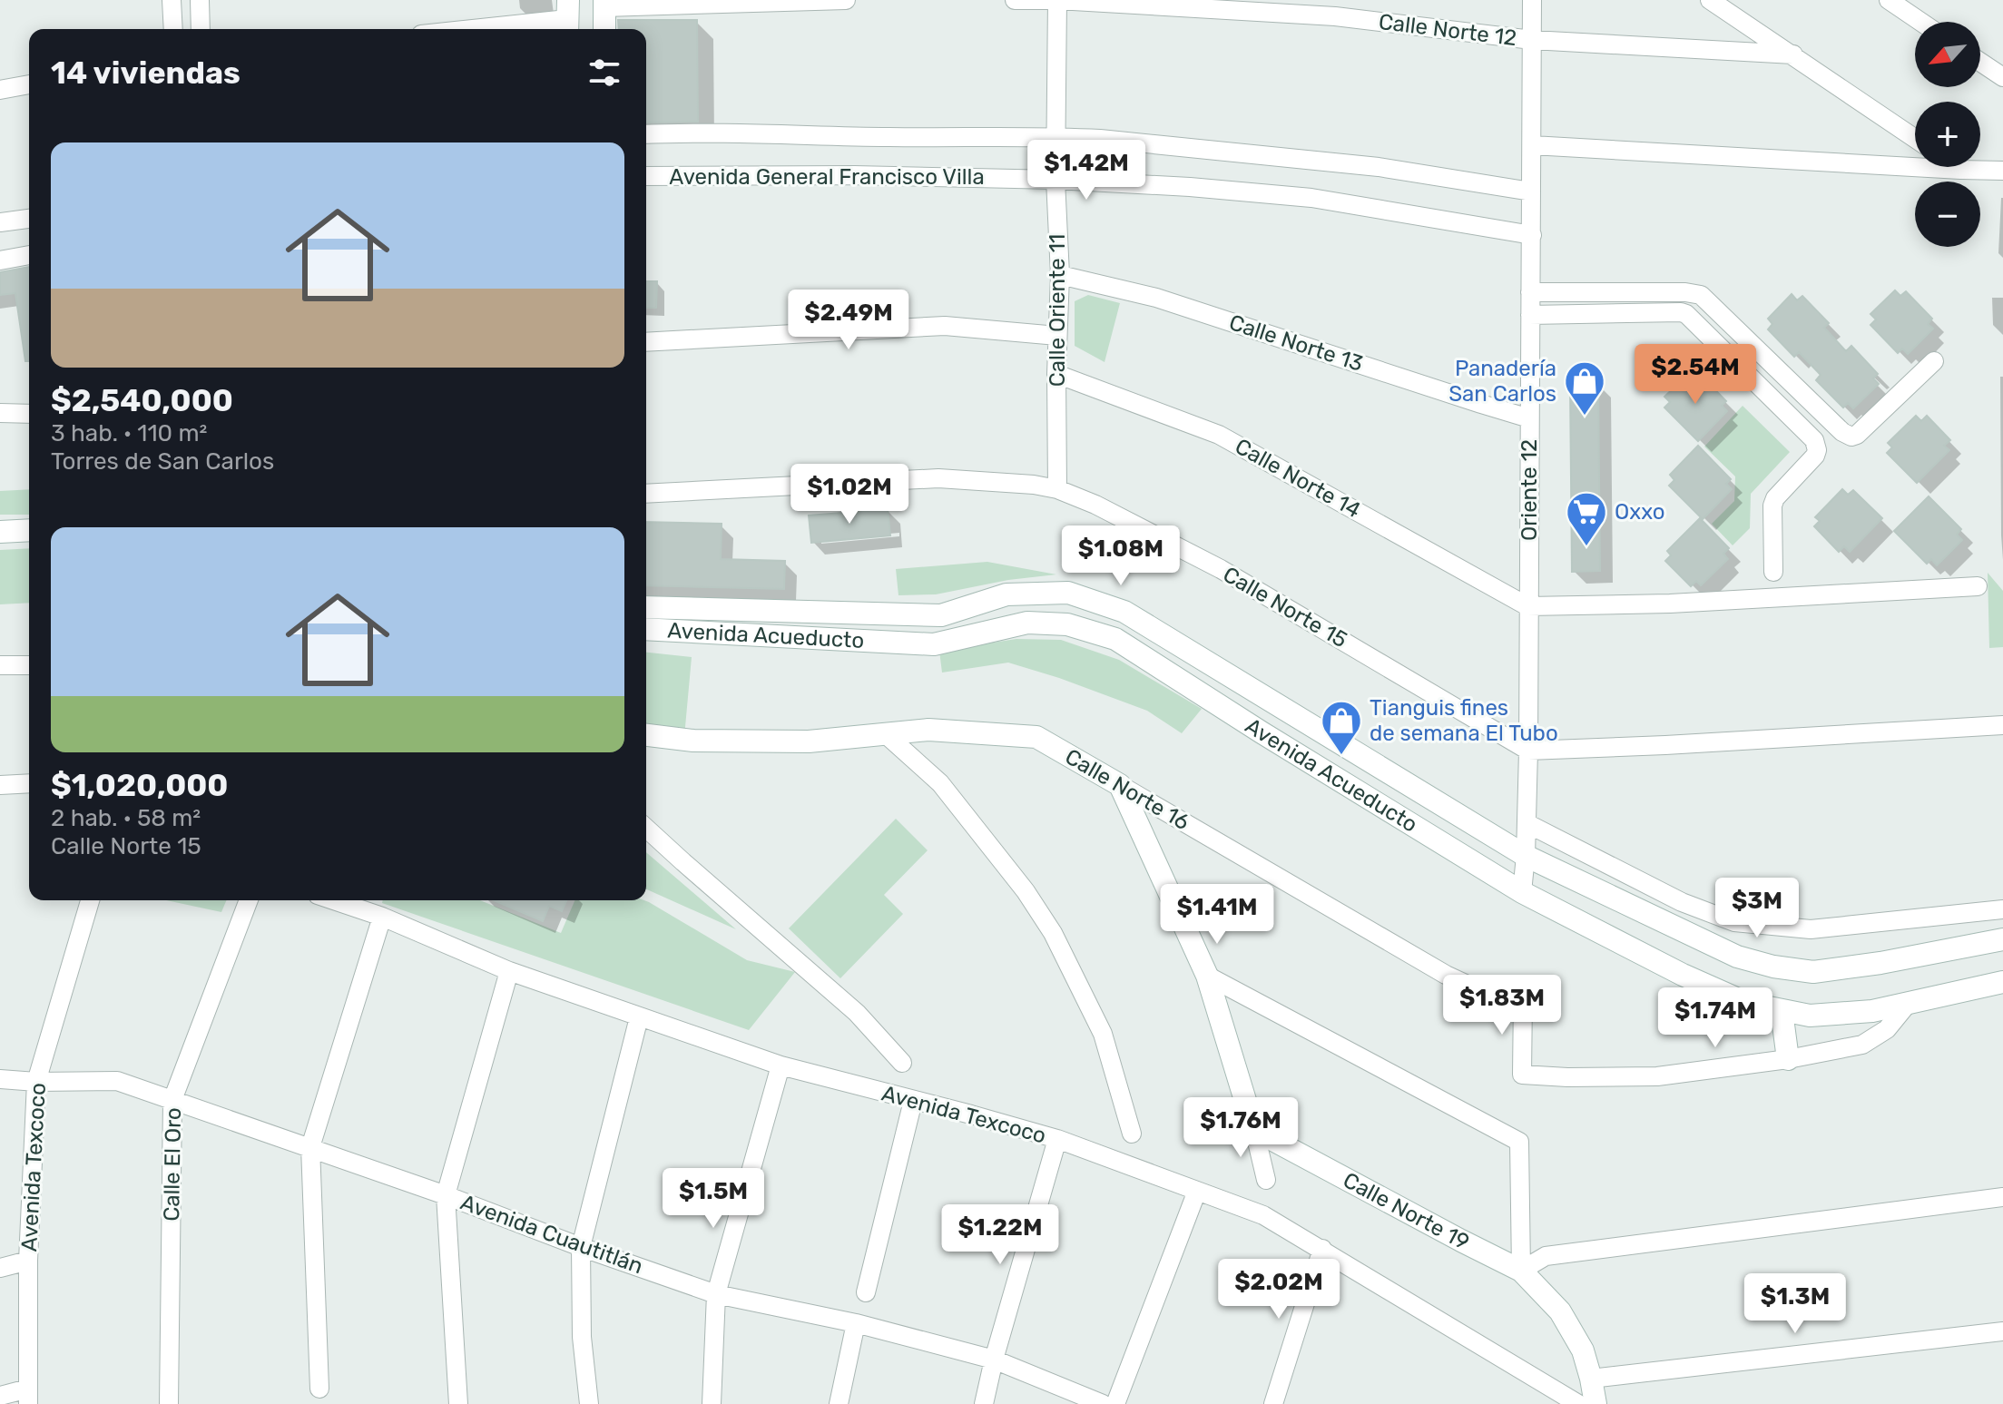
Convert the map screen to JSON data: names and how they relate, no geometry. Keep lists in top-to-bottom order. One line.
{"streets":{"street":["Calle Norte 12","Avenida General Francisco Villa","Calle Oriente 11","Calle Norte 13","Calle Norte 14","Oriente 12","Calle Norte 15","Avenida Acueducto","Calle Norte 16","Avenida Texcoco","Calle El Oro","Calle Norte 19","Avenida Cuautitlán"]},"crossings":[["Calle Norte 12","Calle Oriente 11"],["Calle Norte 12","Oriente 12"],["Avenida General Francisco Villa","Calle Oriente 11"],["Avenida General Francisco Villa","Oriente 12"],["Calle Oriente 11","Calle Norte 13"],["Calle Oriente 11","Calle Norte 14"],["Calle Oriente 11","Calle Norte 15"],["Calle Norte 13","Oriente 12"],["Calle Norte 14","Oriente 12"],["Oriente 12","Calle Norte 15"],["Oriente 12","Avenida Acueducto"],["Avenida Texcoco","Avenida Cuautitlán"],["Calle El Oro","Avenida Cuautitlán"]],"places":{"shop":["Panadería San Carlos","Tianguis fines de semana El Tubo"],"supermarket":["Oxxo"]},"north":"bottom left","page":{"map_buttons":["+","−"],"heading":"14 viviendas","list":[{"name":"$2,540,000","note":"3 hab. · 110 m² · Torres de San Carlos"},{"name":"$1,020,000","note":"2 hab. · 58 m² · Calle Norte 15"}],"price":["$1.42M","$2.49M","$2.54M","$1.02M","$1.08M","$3M","$1.41M","$1.83M","$1.74M","$1.76M","$1.5M","$1.22M","$2.02M","$1.3M"]}}
